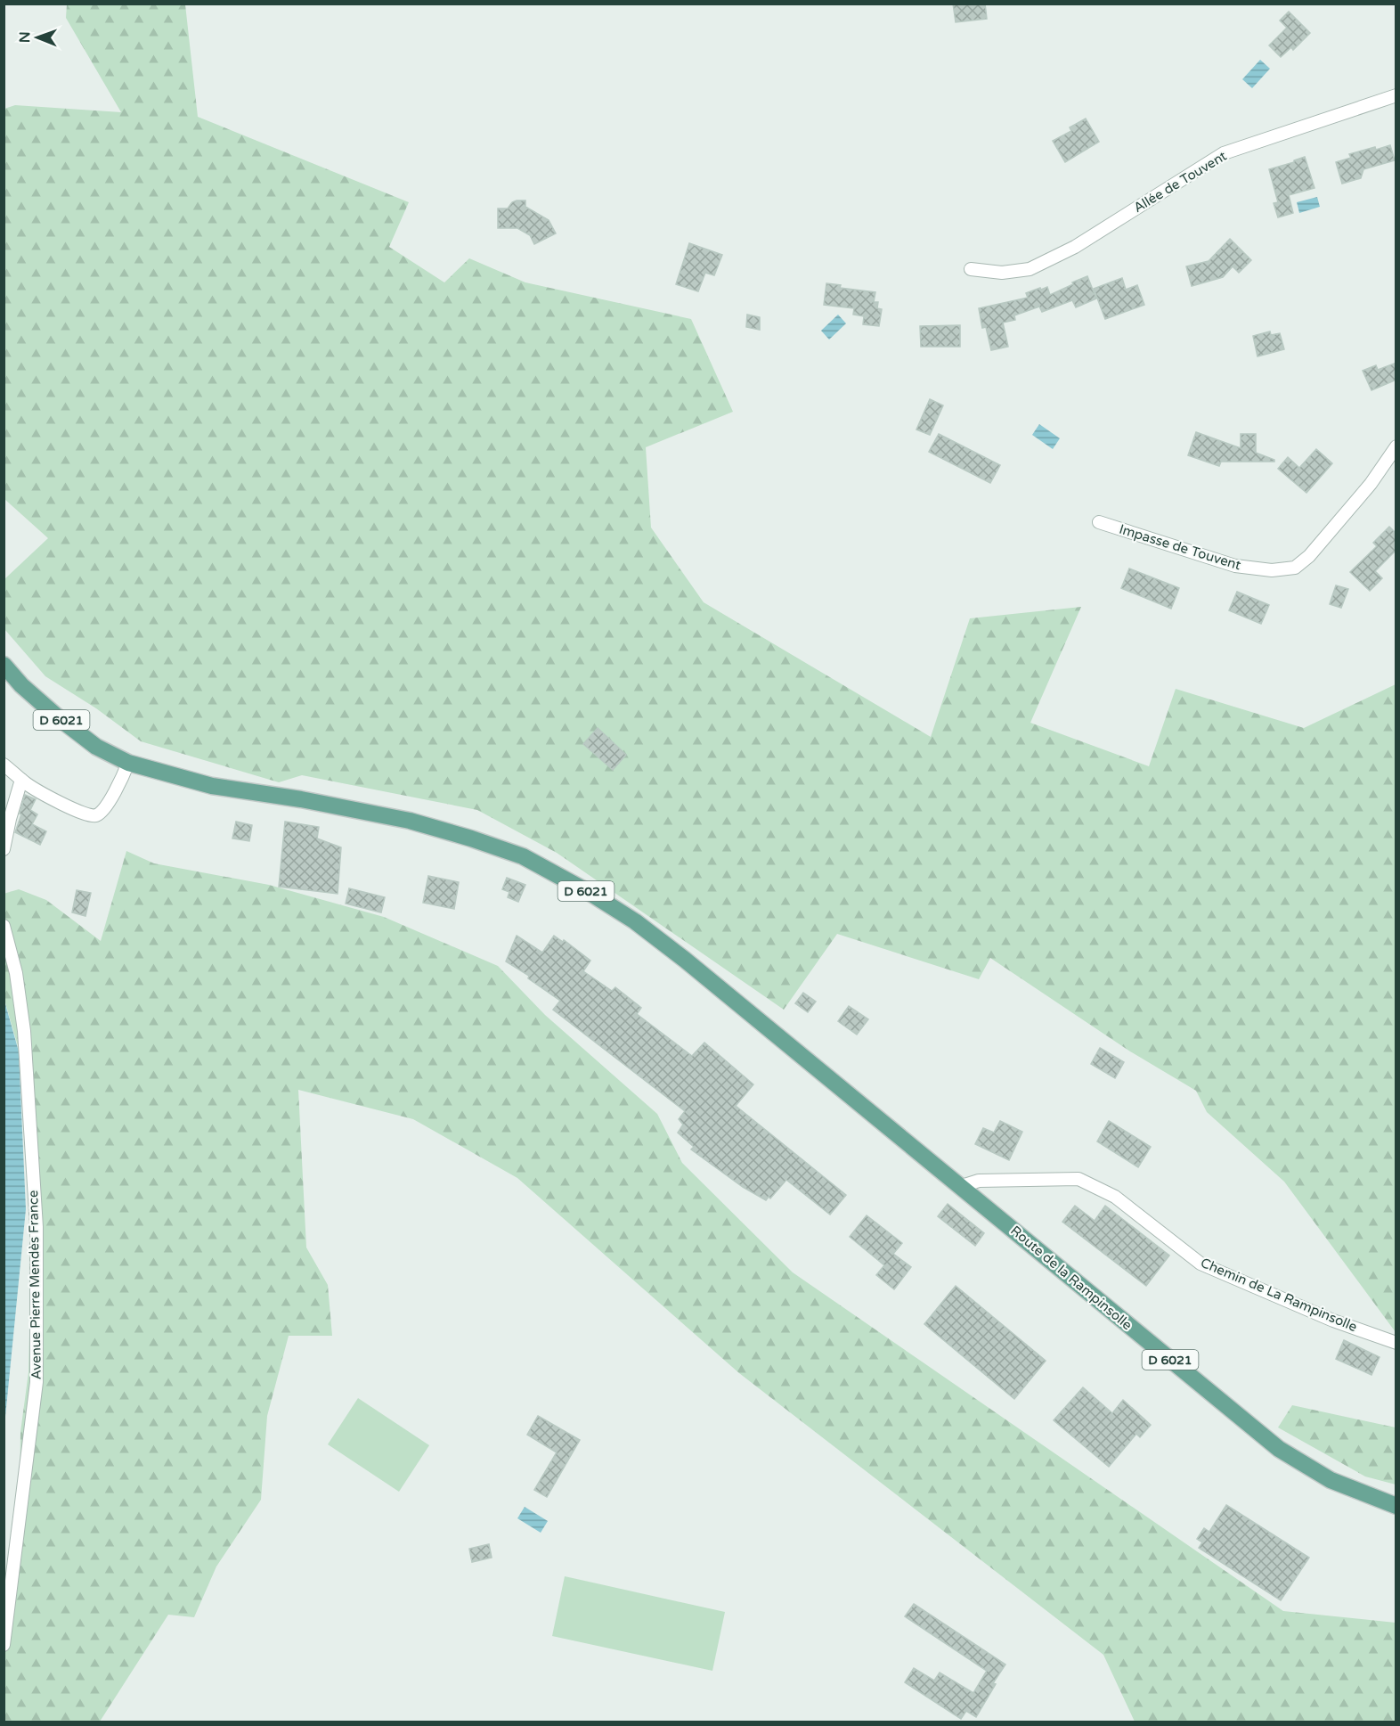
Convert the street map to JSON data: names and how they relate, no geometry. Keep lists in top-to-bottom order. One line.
{"streets":{"main road":["D 6021","Route de la Rampinsolle"],"street":["Allée de Touvent","Impasse de Touvent","Avenue Pierre Mendès France","Chemin de La Rampinsolle"]},"crossings":[["D 6021","Route de la Rampinsolle"],["D 6021","Chemin de La Rampinsolle"],["Route de la Rampinsolle","Chemin de La Rampinsolle"]],"north":"left"}
